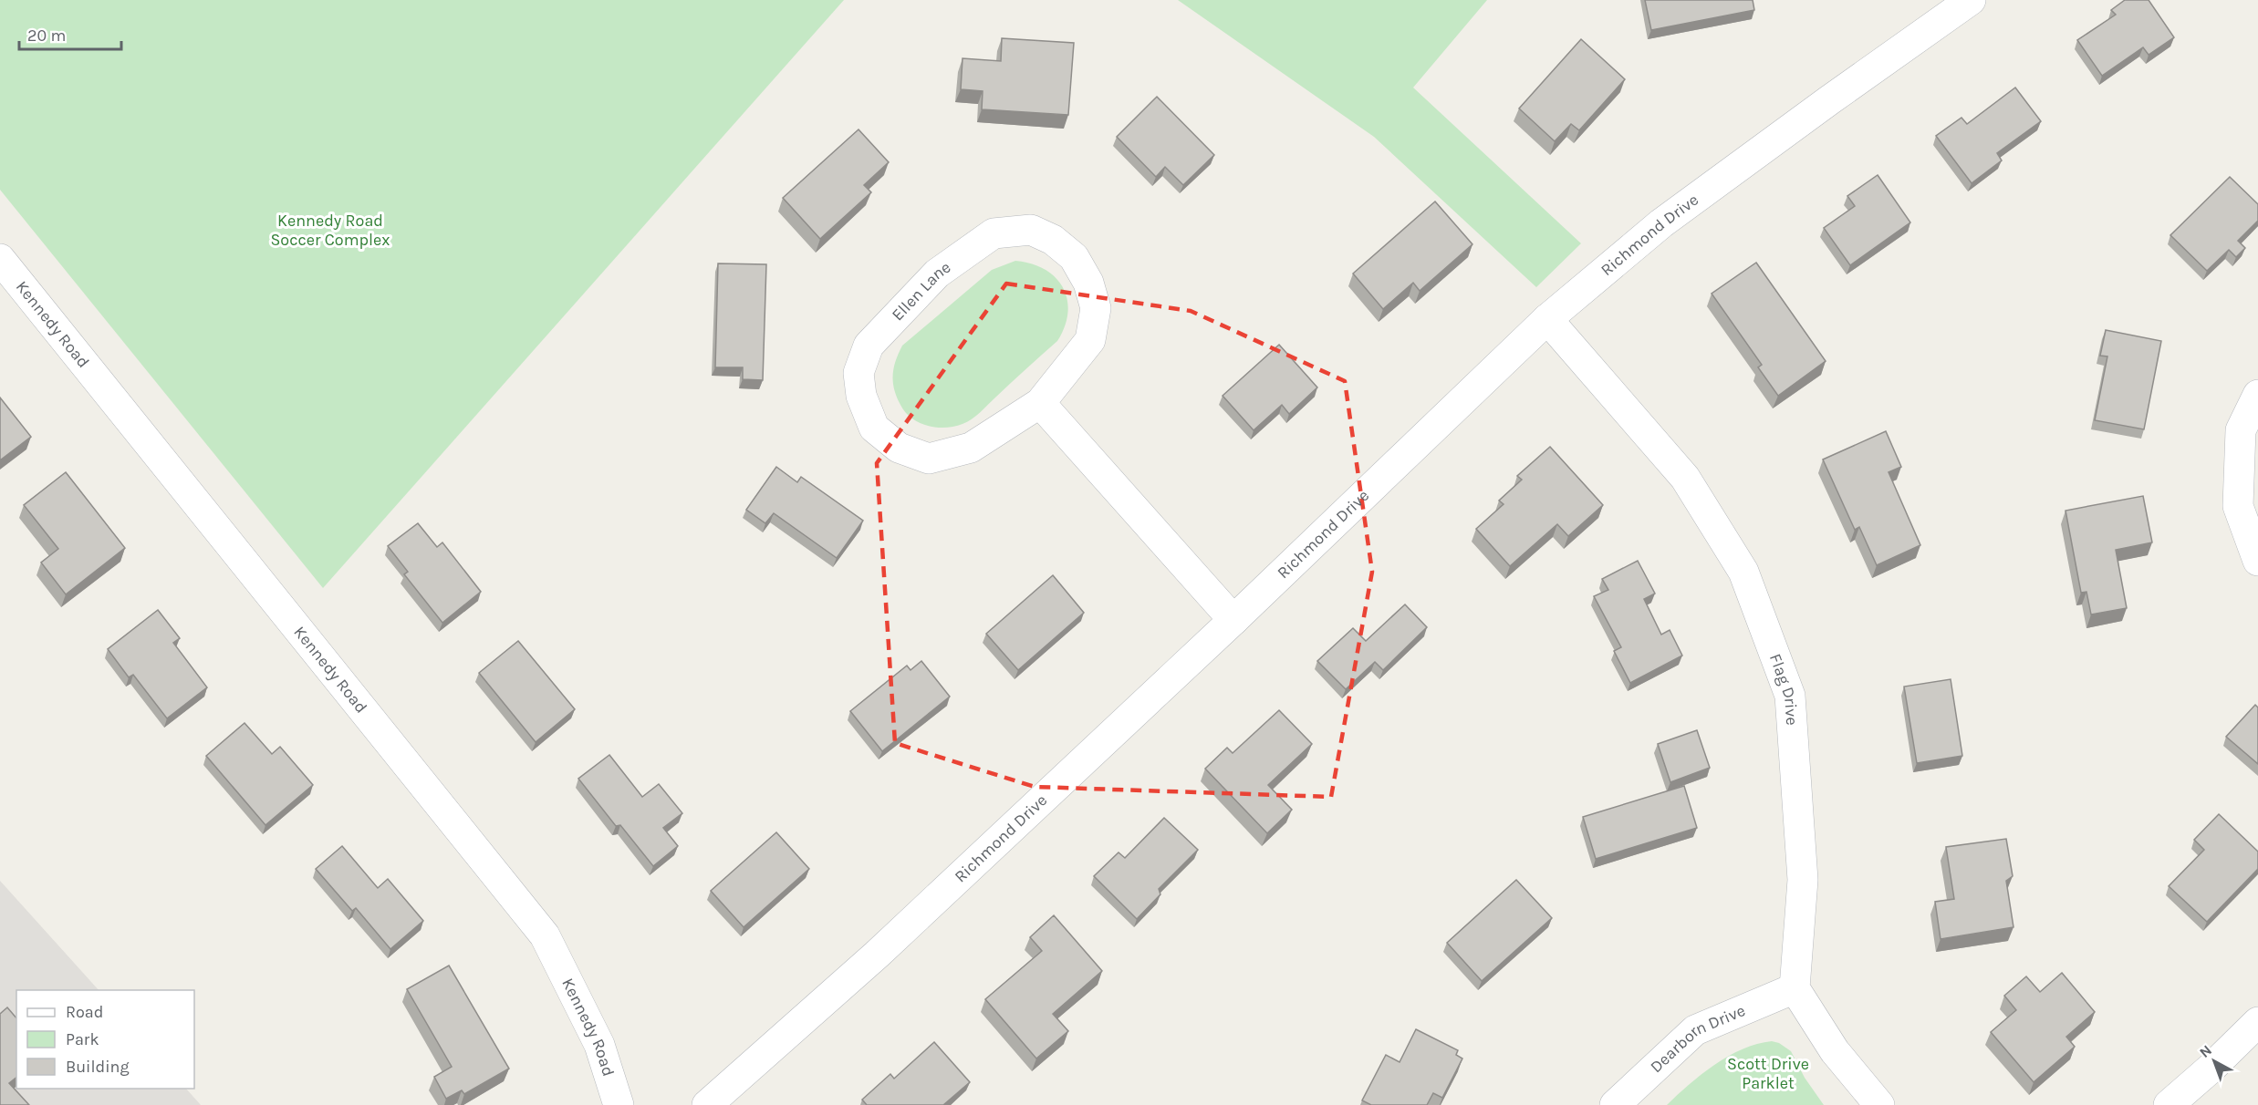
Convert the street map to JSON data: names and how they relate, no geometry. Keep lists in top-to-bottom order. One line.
{"streets":{"street":["Richmond Drive","Ellen Lane","Kennedy Road","Flag Drive","Dearborn Drive"]},"crossings":[["Richmond Drive","Flag Drive"],["Flag Drive","Dearborn Drive"]],"parks":["Kennedy Road Soccer Complex","Scott Drive Parklet"],"legend":["Road","Park","Building"],"scale_bar":"20 m","north":"top left"}
